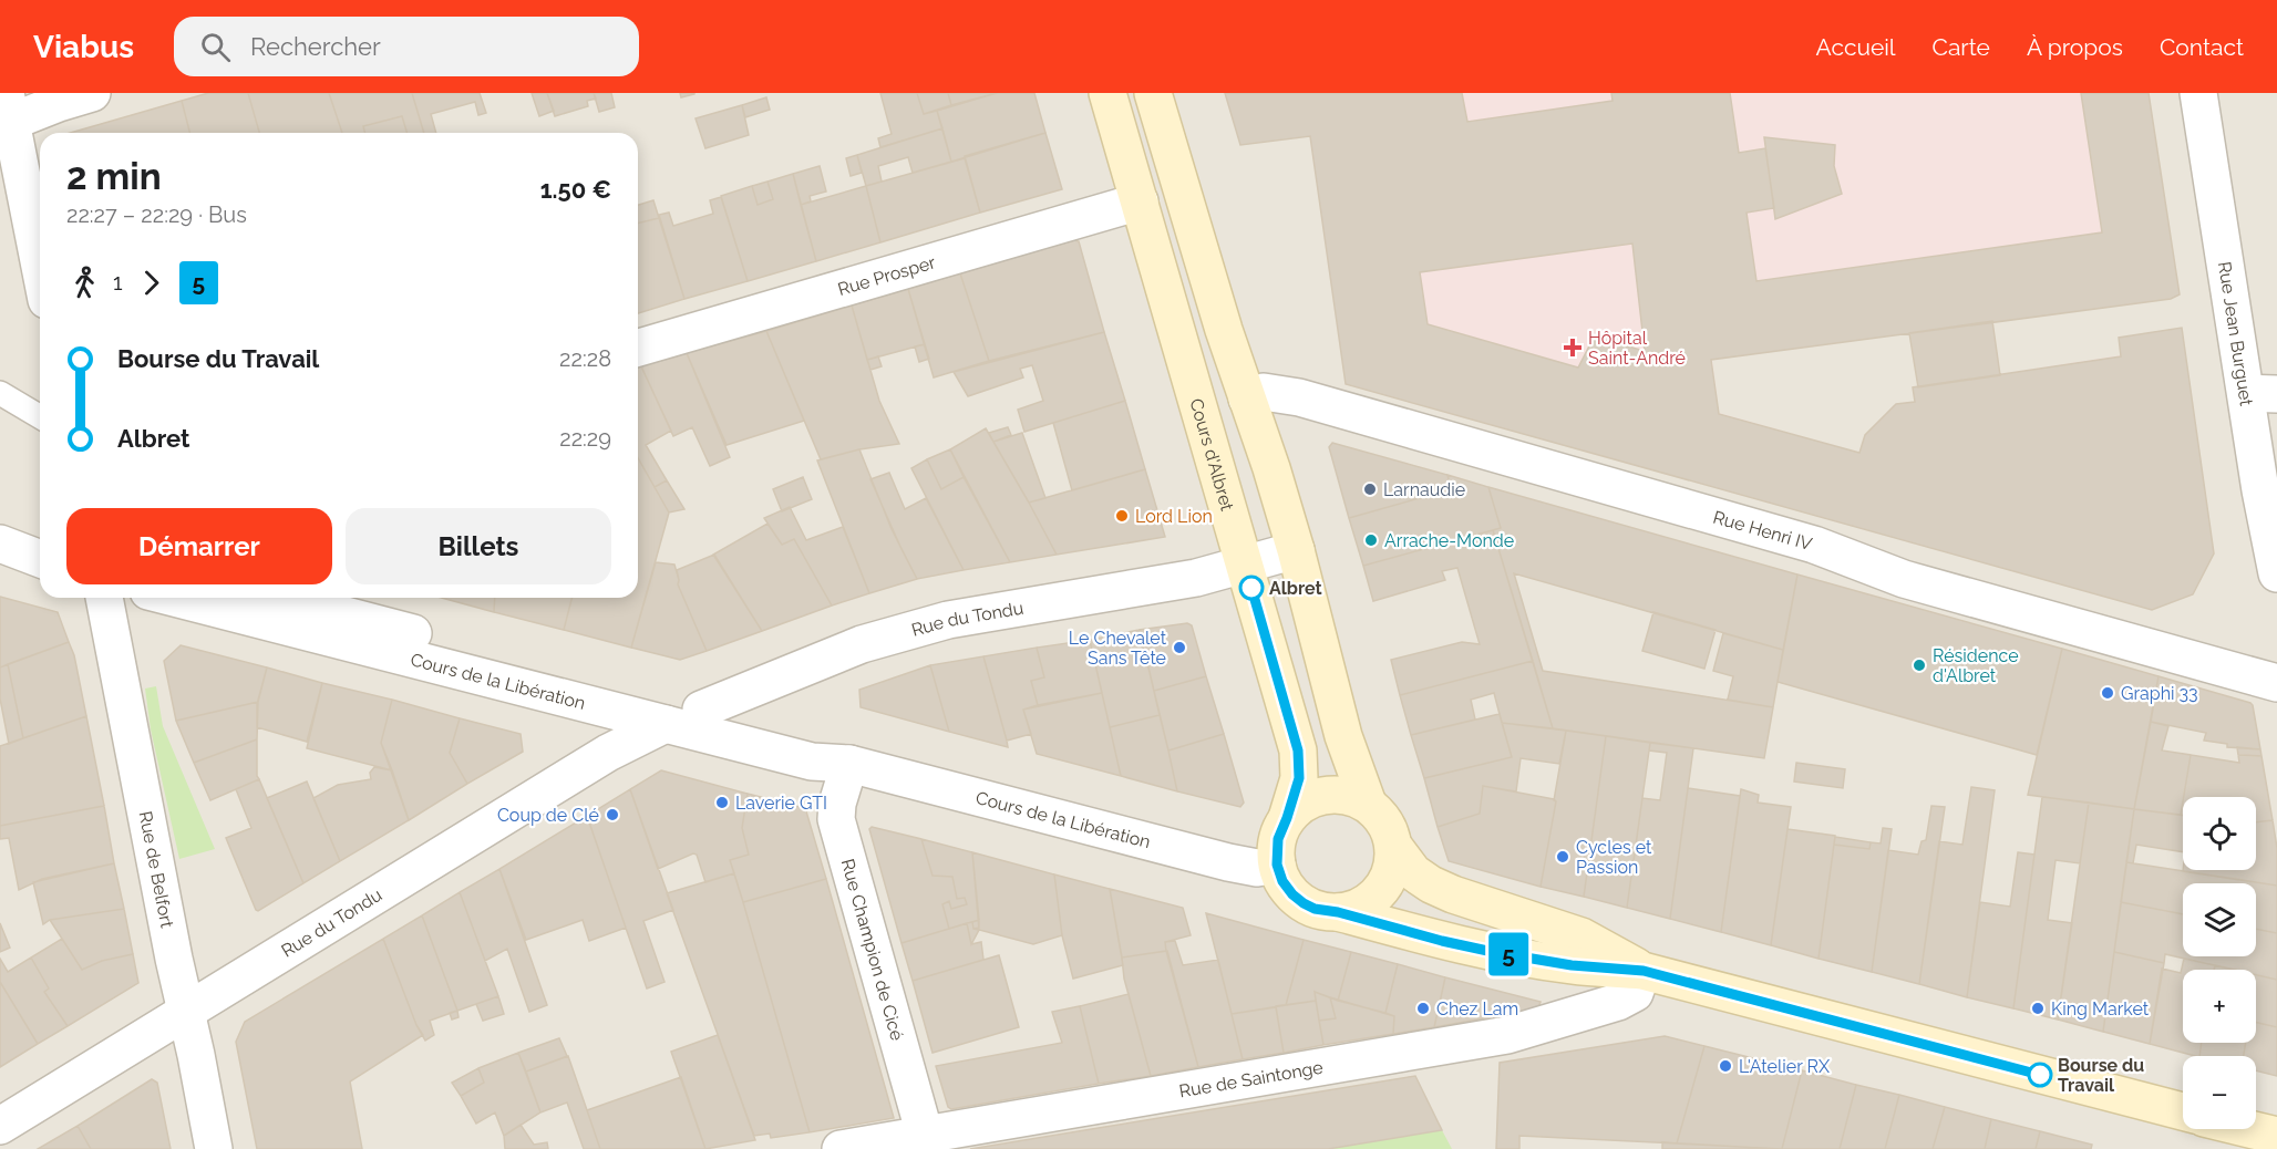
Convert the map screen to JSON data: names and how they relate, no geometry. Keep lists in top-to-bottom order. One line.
{"streets":{"main road":["Cours d'Albret"],"street":["Rue Prosper","Rue Jean Burguet","Rue Henri IV","Rue du Tondu","Cours de la Libération","Rue de Belfort","Rue Champion de Cicé","Rue de Saintonge"]},"crossings":[["Rue Prosper","Cours d'Albret"],["Cours d'Albret","Rue du Tondu"],["Cours d'Albret","Cours de la Libération"],["Rue du Tondu","Cours de la Libération"],["Rue du Tondu","Rue de Belfort"],["Cours de la Libération","Rue Champion de Cicé"],["Rue Champion de Cicé","Rue de Saintonge"]],"places":{"health":["Hôpital Saint-André"],"other":["Larnaudie","Lord Lion","Arrache-Monde","Albret","Le Chevalet Sans Tête","Résidence d'Albret","Graphi 33","Laverie GTI","Coup de Clé","Cycles et Passion","Chez Lam","King Market","L'Atelier RX","Bourse du Travail"]},"lines":["bus line 5"],"page":{"header":"Viabus","search":"Rechercher","nav":["Accueil","Carte","À propos","Contact"],"on_map":"5","heading":["2 min","22:27 – 22:29 · Bus","1.50 €"],"legs":["1","5"],"list":[{"name":"Bourse du Travail","value":"22:28"},{"name":"Albret","value":"22:29"}],"buttons":["Démarrer","Billets"],"map_buttons":["+","−"]}}
